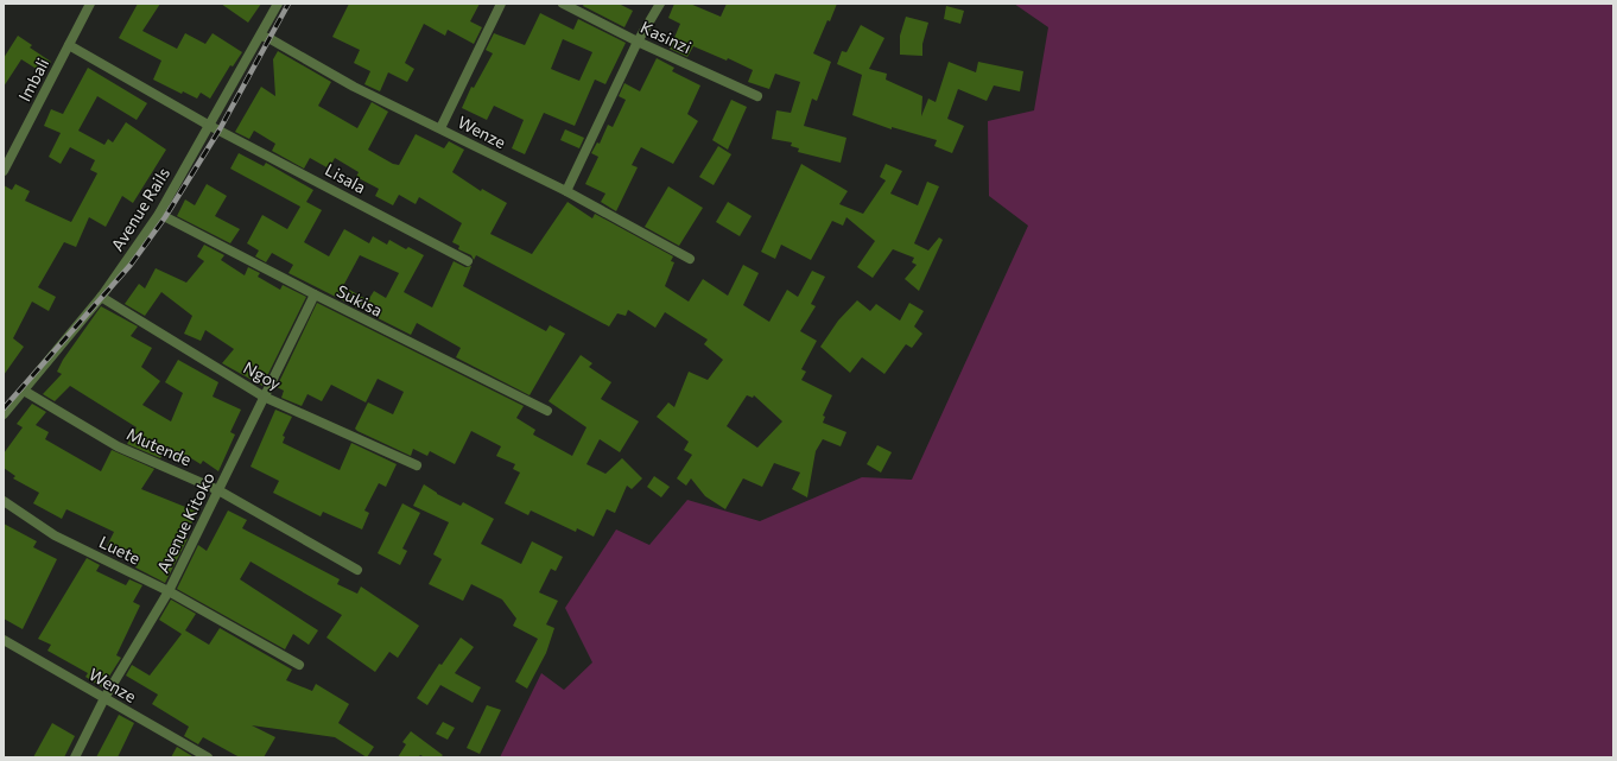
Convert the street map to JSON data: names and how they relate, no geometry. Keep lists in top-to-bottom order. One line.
{"streets":{"street":["Kasinzi","Imbali","Wenze","Lisala","Avenue Rails","Sukisa","Ngoy","Mutende","Avenue Kitoko","Luete"]},"crossings":[["Imbali","Lisala"],["Wenze","Avenue Rails"],["Wenze","Avenue Kitoko"],["Lisala","Avenue Rails"],["Avenue Rails","Sukisa"],["Avenue Rails","Ngoy"],["Avenue Rails","Mutende"],["Sukisa","Avenue Kitoko"],["Ngoy","Avenue Kitoko"],["Mutende","Avenue Kitoko"],["Avenue Kitoko","Luete"]]}
